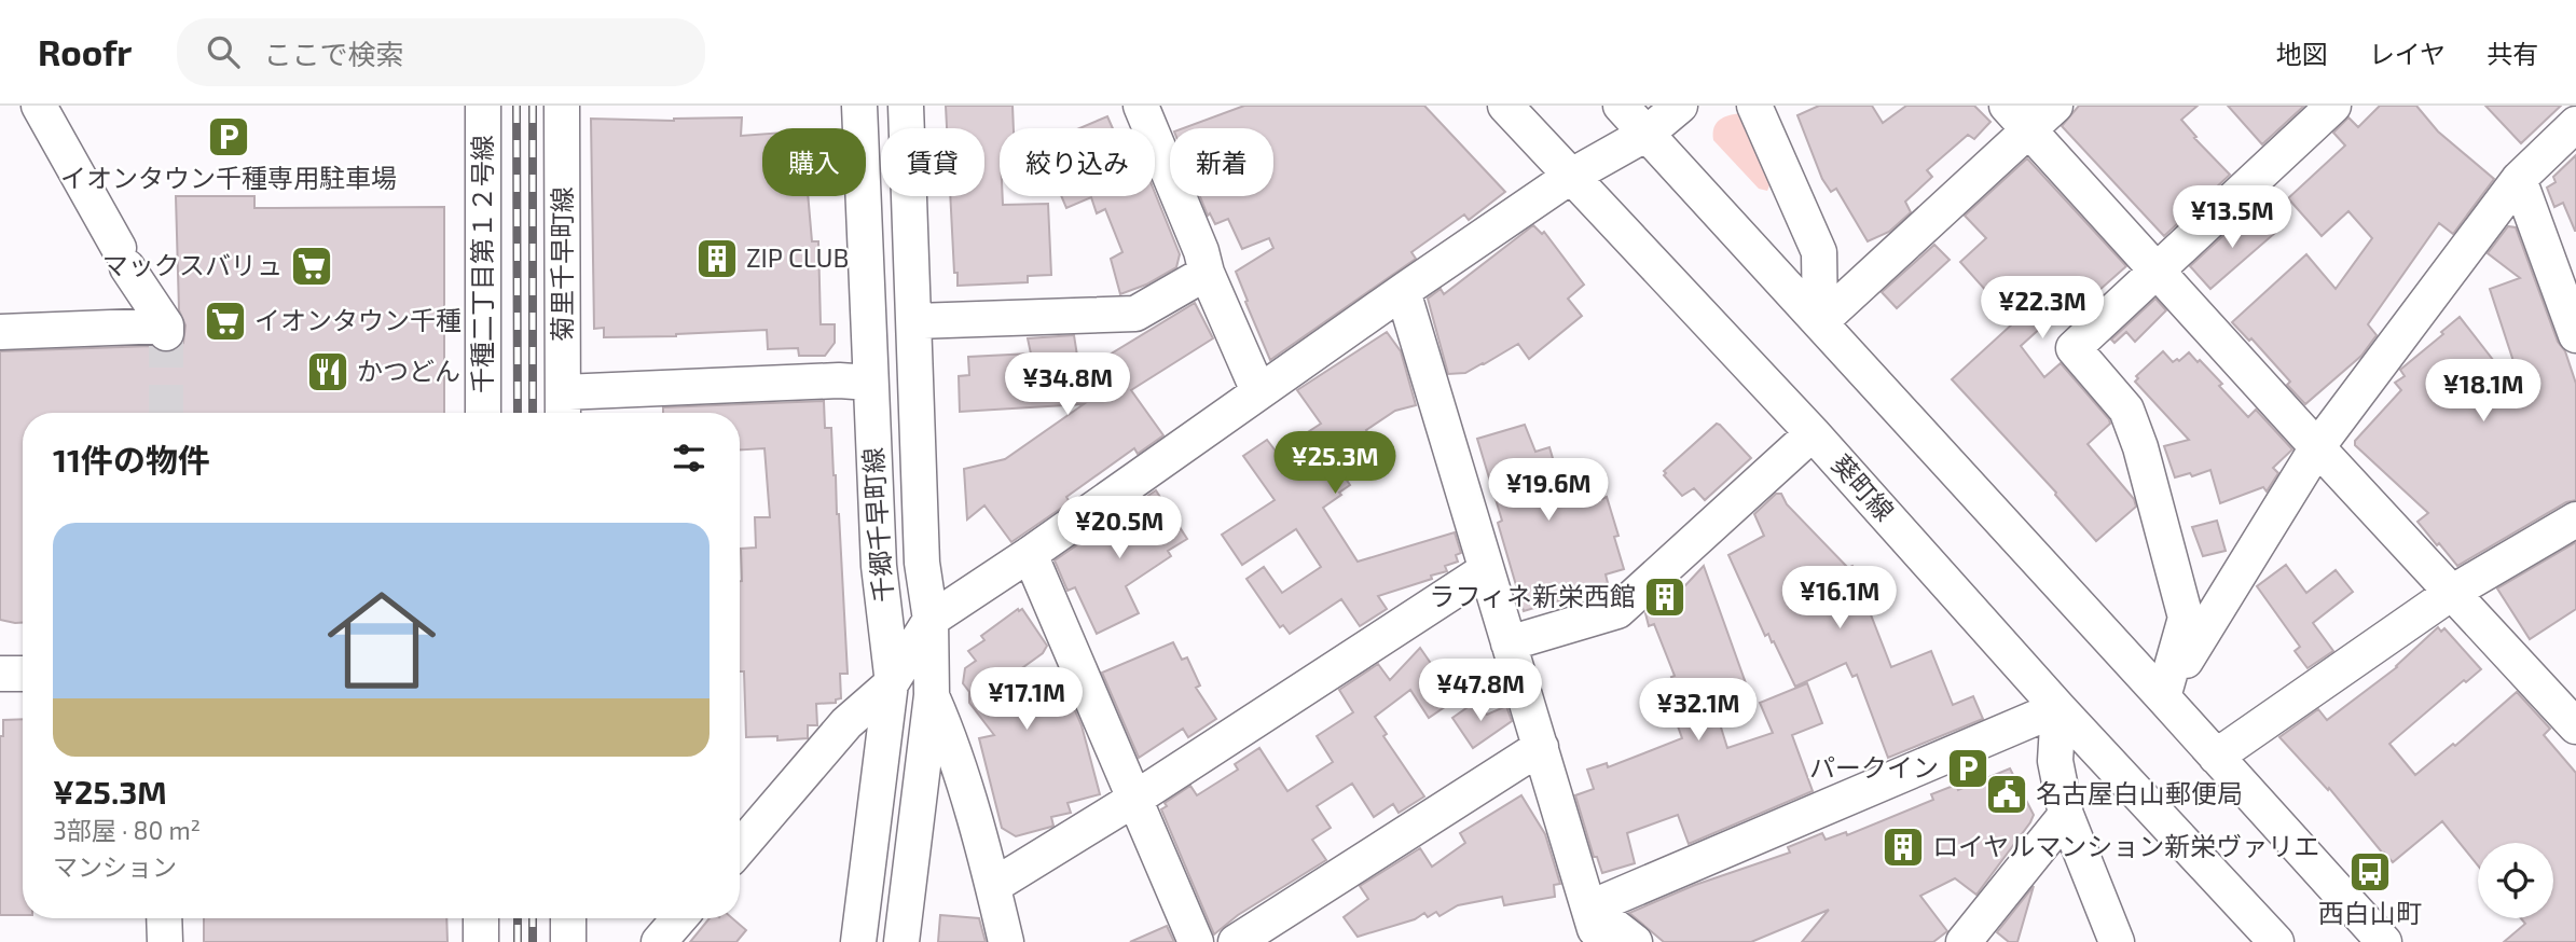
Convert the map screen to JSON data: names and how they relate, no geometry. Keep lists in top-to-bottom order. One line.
{"streets":{"street":["千種二丁目第１２号線","菊里千早町線","葵町線","千郷千早町線"]},"places":{"parking":["イオンタウン千種専用駐車場","パークイン"],"building":["ZIP CLUB","ラフィネ新栄西館","ロイヤルマンション新栄ヴァリエ"],"supermarket":["マックスバリュ","イオンタウン千種"],"restaurant":["かつどん"],"public building":["名古屋白山郵便局"],"bus stop":["西白山町"]},"page":{"header":"Roofr","search":"ここで検索","nav":["地図","レイヤ","共有"],"chip":["購入","賃貸","絞り込み","新着"],"price":["¥13.5M","¥22.3M","¥34.8M","¥18.1M","¥25.3M","¥19.6M","¥20.5M","¥16.1M","¥47.8M","¥17.1M","¥32.1M"],"heading":"11件の物件","list":[{"name":"¥25.3M","note":"3部屋 · 80 m² · マンション"}]}}
